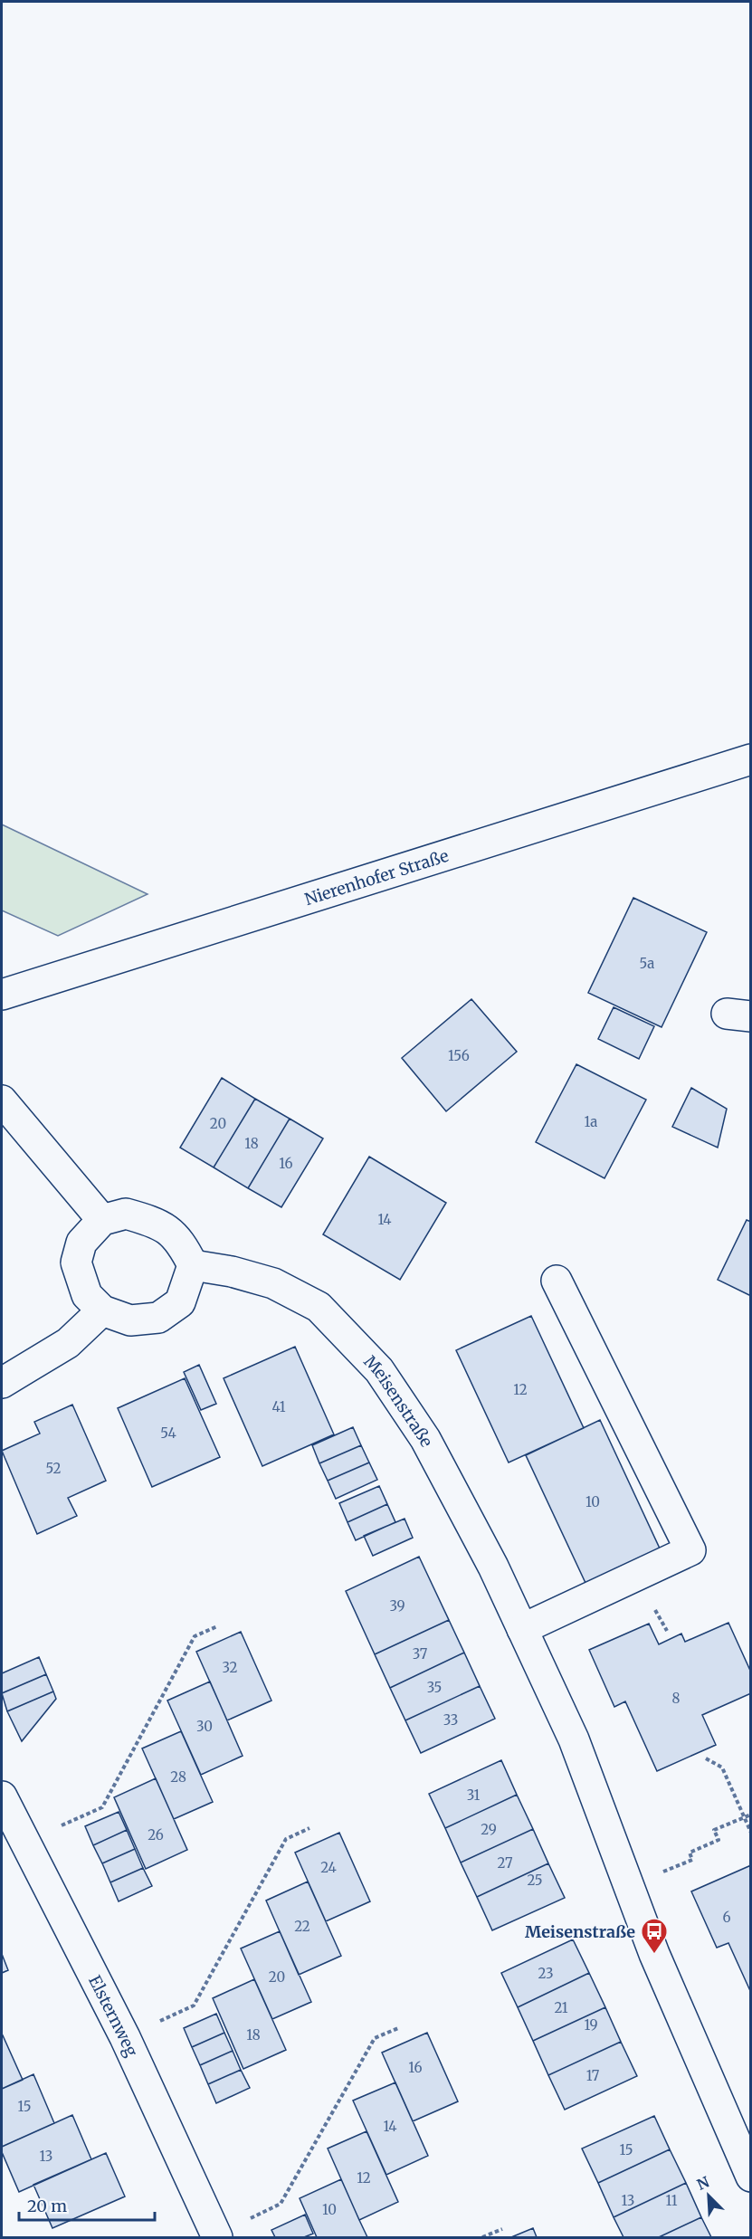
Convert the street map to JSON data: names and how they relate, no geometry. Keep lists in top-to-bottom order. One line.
{"streets":{"street":["Nierenhofer Straße","Meisenstraße","Elsternweg"]},"places":{"bus stop":["Meisenstraße"]},"house_numbers":["5a","156","1a","20","18","16","14","12","41","54","52","10","39","37","32","35","8","33","30","28","31","29","26","27","24","25","6","22","23","20","21","19","18","16","17","15","14","15","13","12","13","11","10"],"scale_bar":"20 m","north":"top left"}
